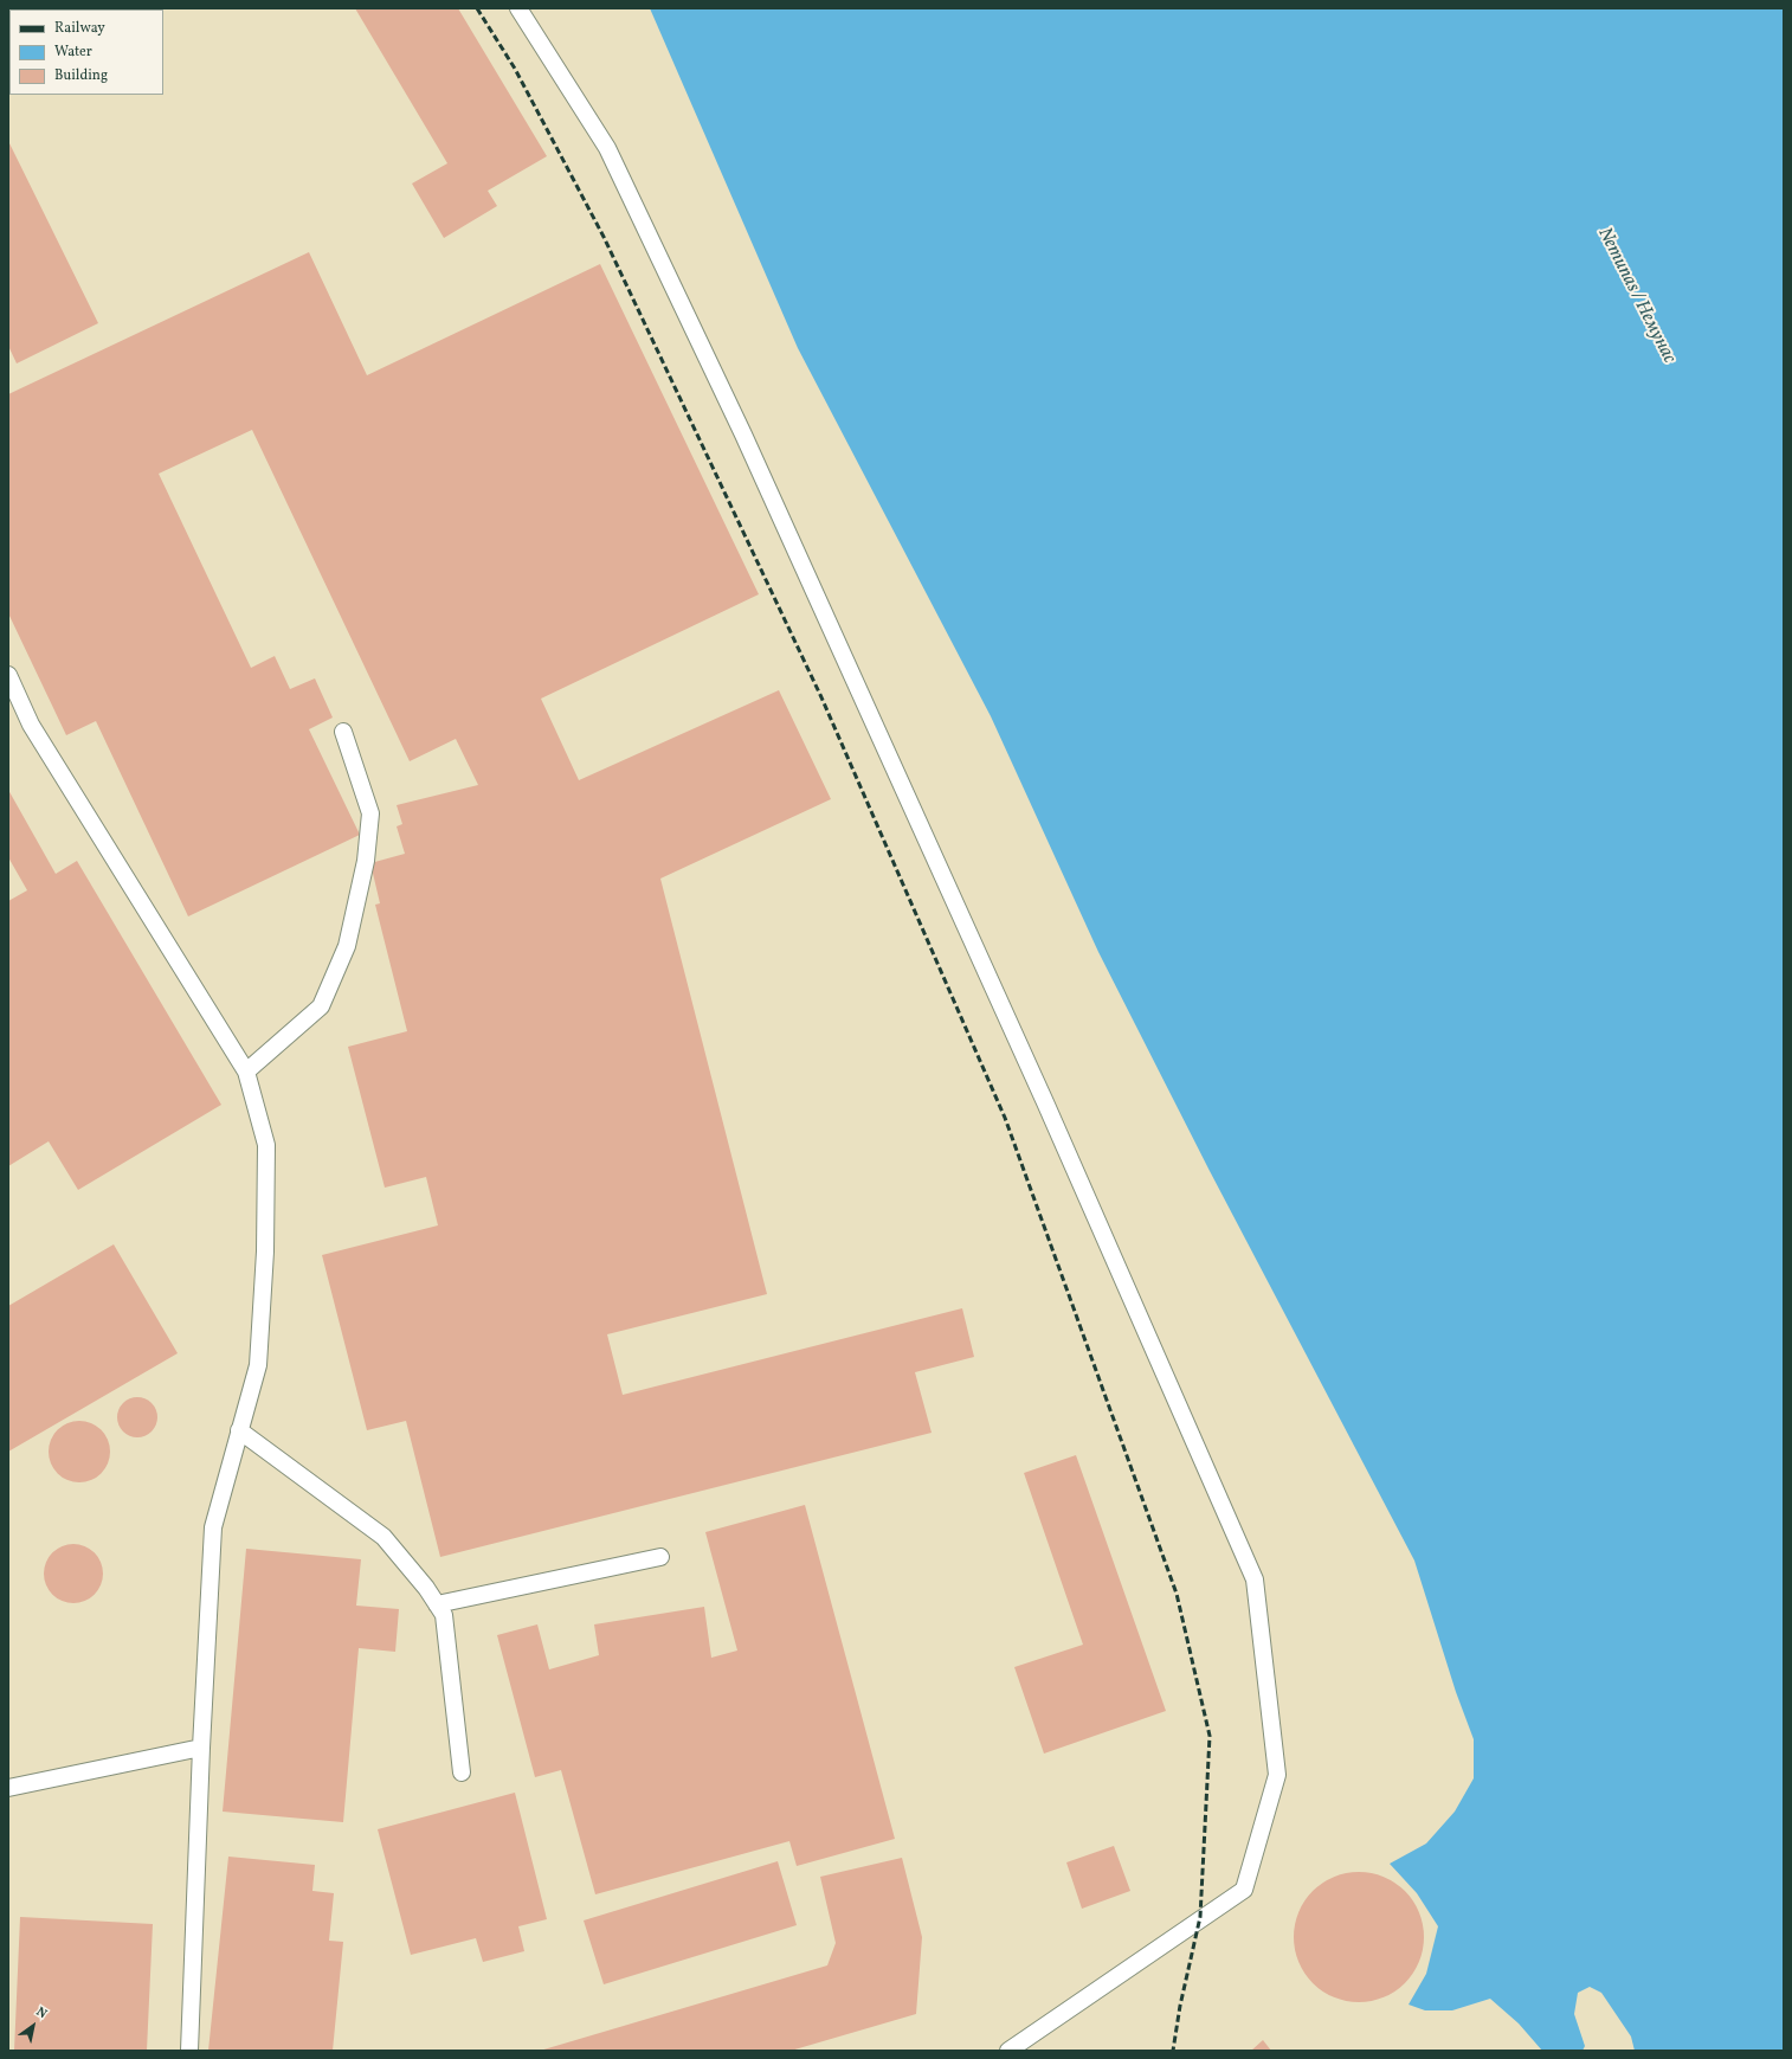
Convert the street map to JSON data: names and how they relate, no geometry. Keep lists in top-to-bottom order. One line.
{"water":["Nemunas / Немунас"],"legend":["Railway","Water","Building"],"north":"top right"}
